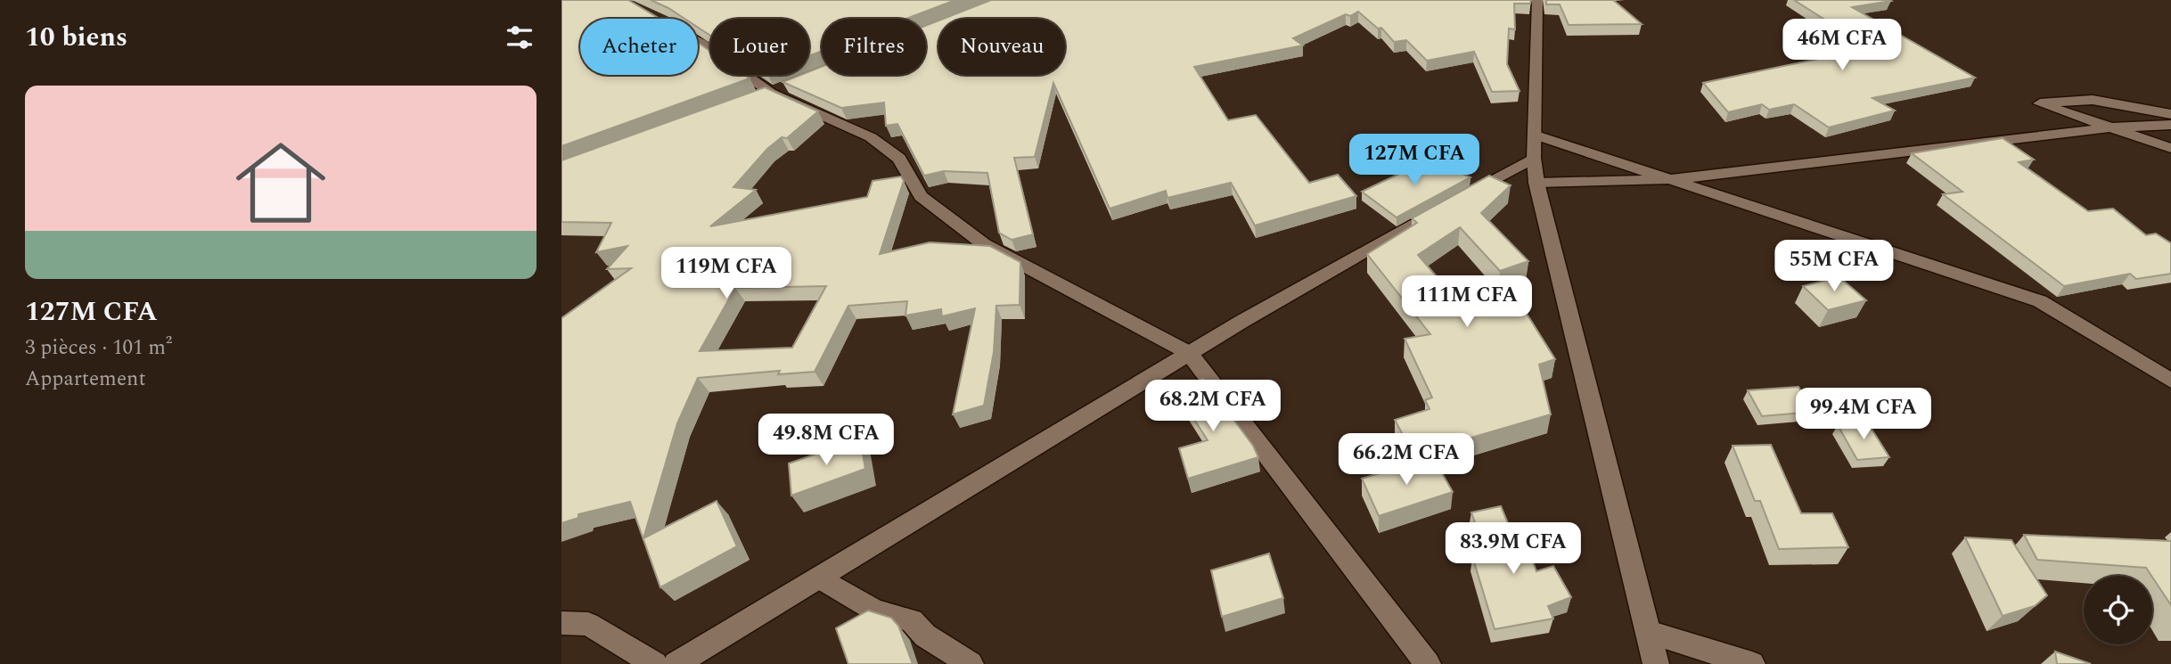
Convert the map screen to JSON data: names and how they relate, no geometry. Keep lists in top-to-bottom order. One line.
{"page":{"heading":"10 biens","price":["46M CFA","127M CFA","55M CFA","119M CFA","111M CFA","68.2M CFA","99.4M CFA","49.8M CFA","66.2M CFA","83.9M CFA"],"chip":["Acheter","Louer","Filtres","Nouveau"],"list":[{"name":"127M CFA","note":"3 pièces · 101 m² · Appartement"}]}}
